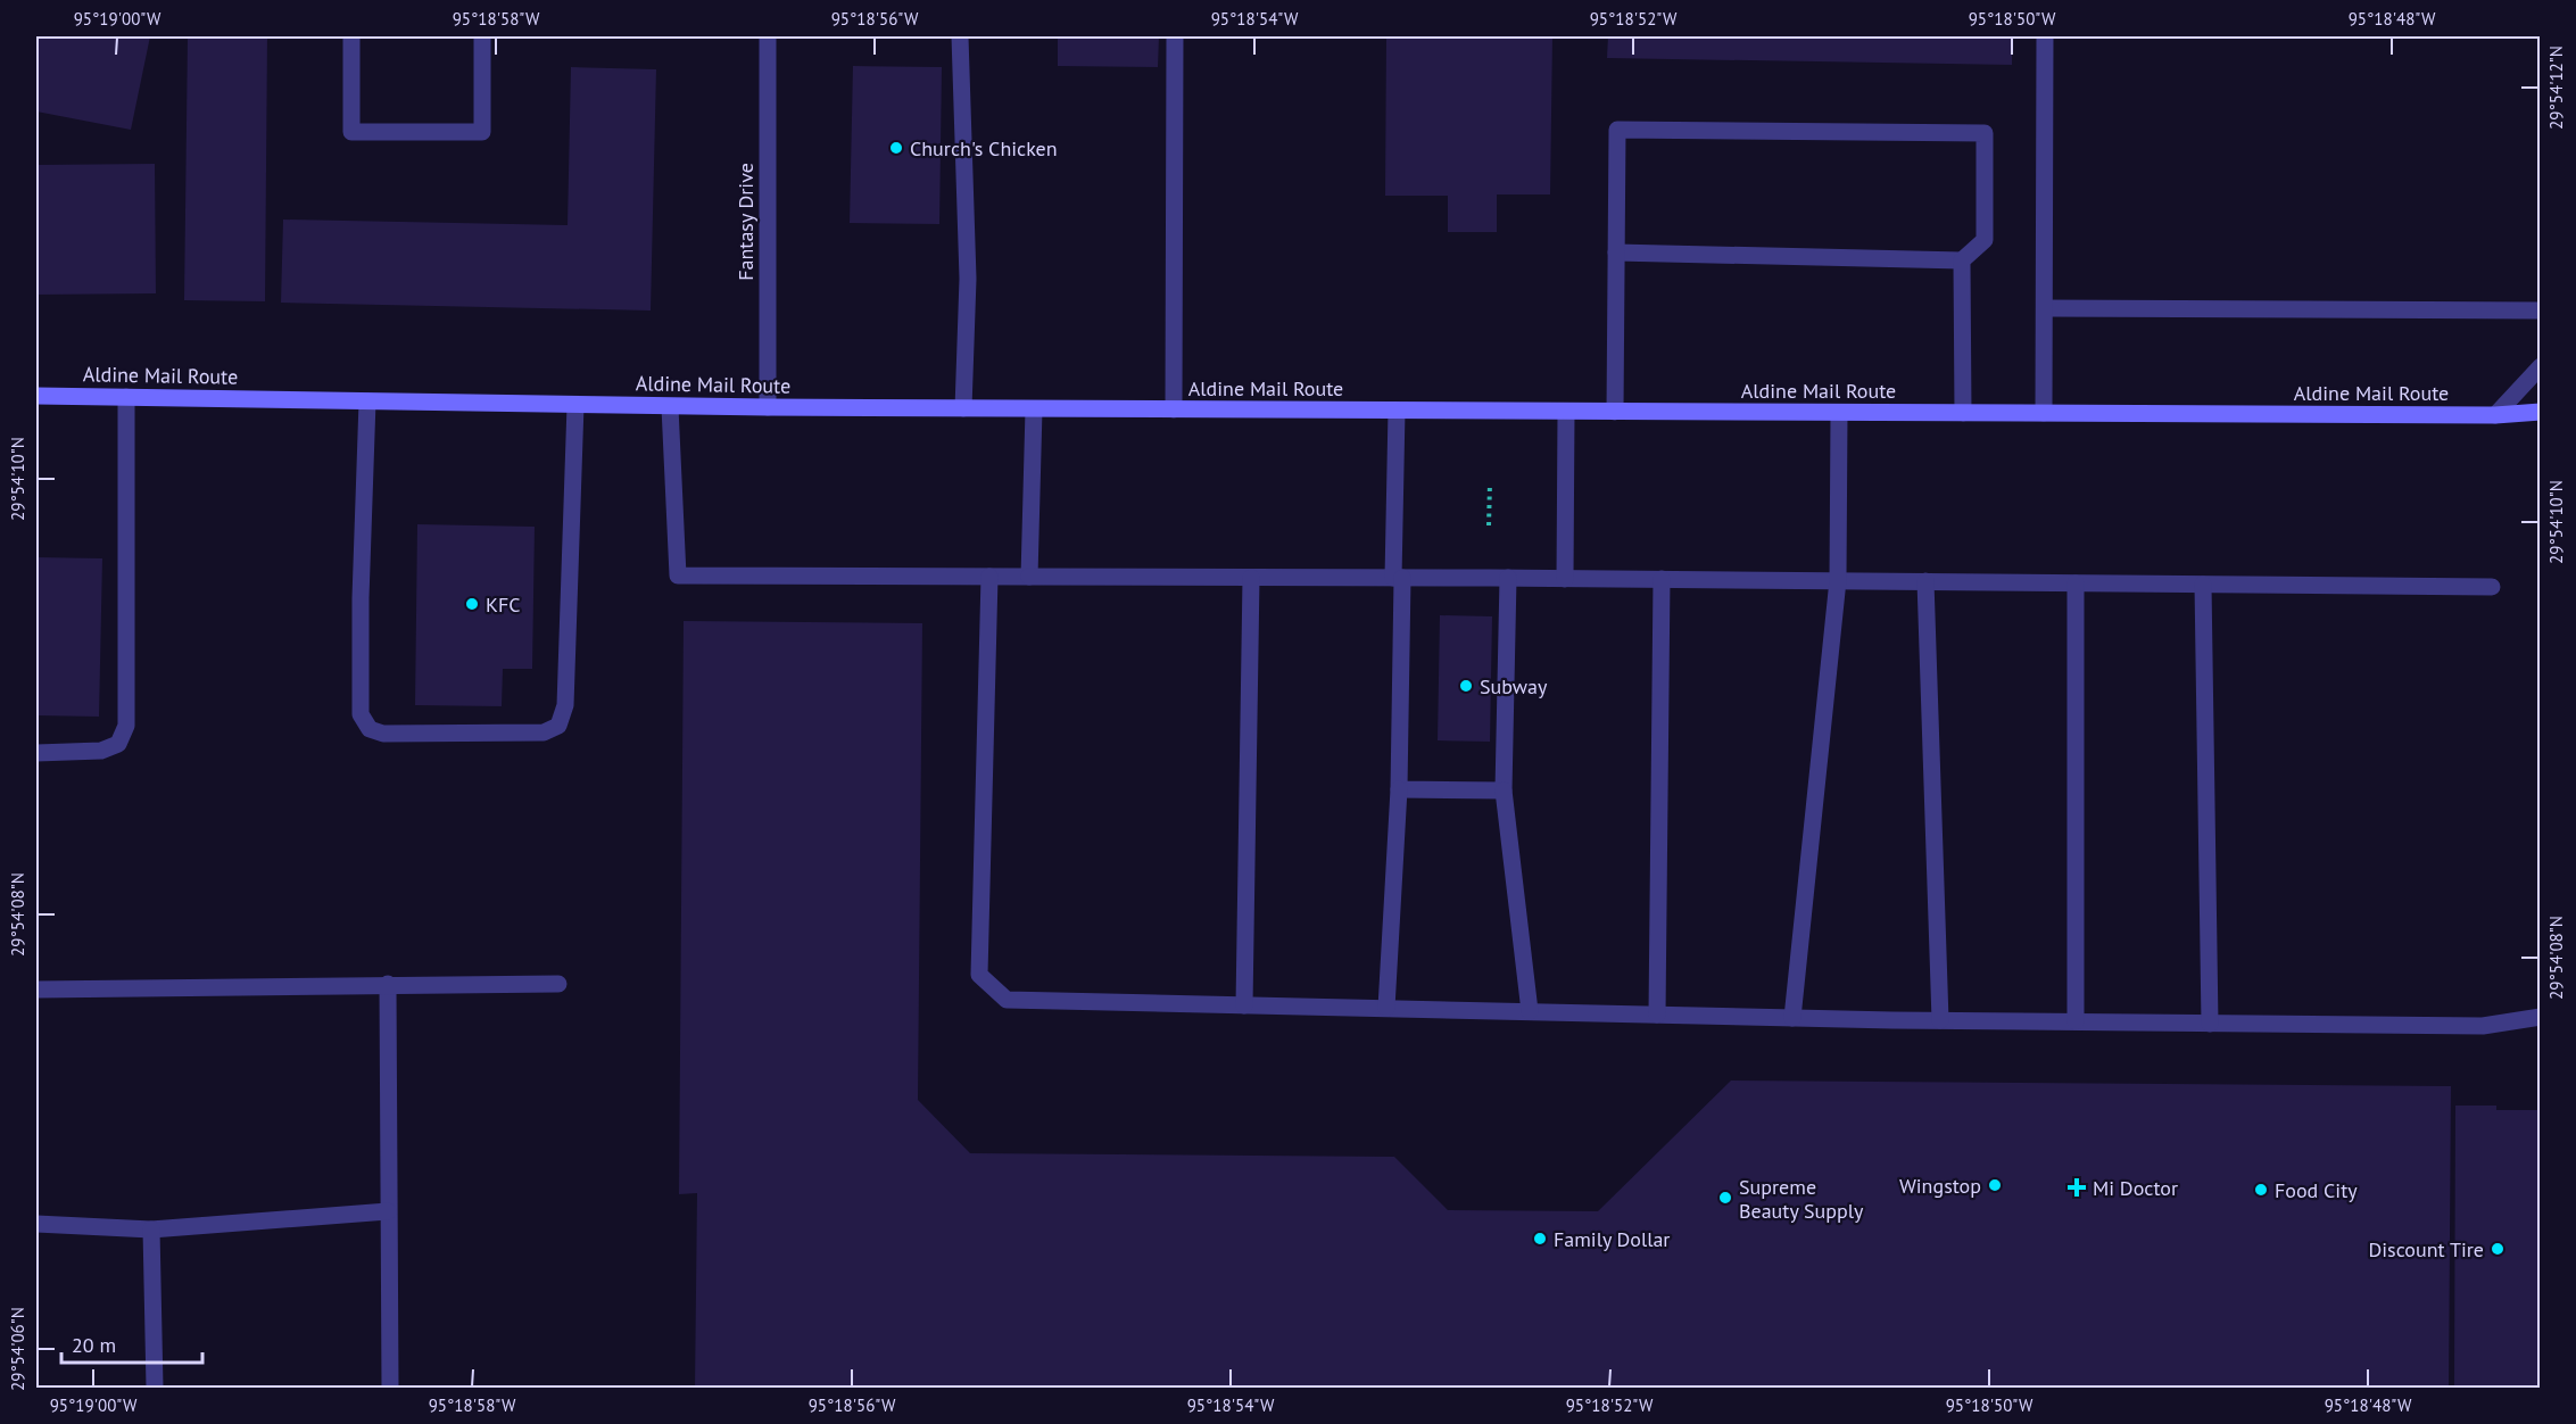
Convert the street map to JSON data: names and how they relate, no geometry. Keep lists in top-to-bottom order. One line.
{"streets":{"main road":["Aldine Mail Route"],"street":["Fantasy Drive"]},"crossings":[["Fantasy Drive","Aldine Mail Route"]],"places":{"other":["Church's Chicken","KFC","Subway","Wingstop","Food City","Supreme Beauty Supply","Family Dollar","Discount Tire"],"health":["Mi Doctor"]},"scale_bar":"20 m","coordinates":["95°19'00\"W","95°18'58\"W","95°18'56\"W","95°18'54\"W","95°18'52\"W","95°18'50\"W","95°18'48\"W","29°54'12\"N","29°54'10\"N","29°54'08\"N","29°54'06\"N"]}
